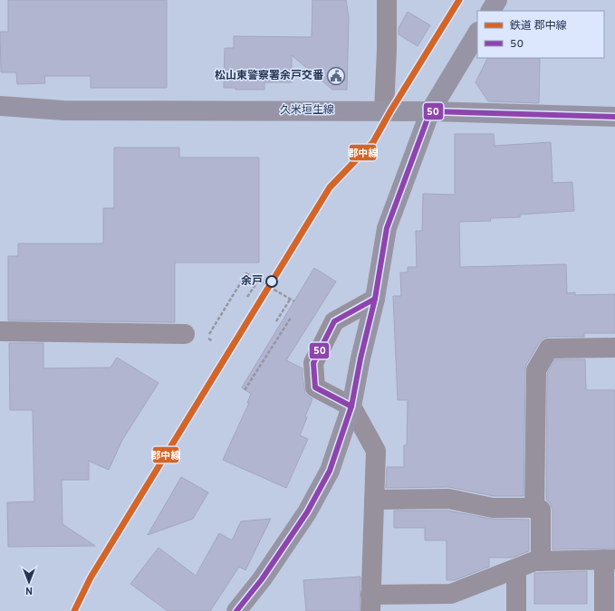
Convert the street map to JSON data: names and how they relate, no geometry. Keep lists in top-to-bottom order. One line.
{"streets":{"main road":["久米垣生線"]},"places":{"public building":["松山東警察署余戸交番"],"other":["余戸"]},"lines":["rail line 郡中線","transit line 50"],"legend":["鉄道 郡中線","50"],"north":"bottom"}
